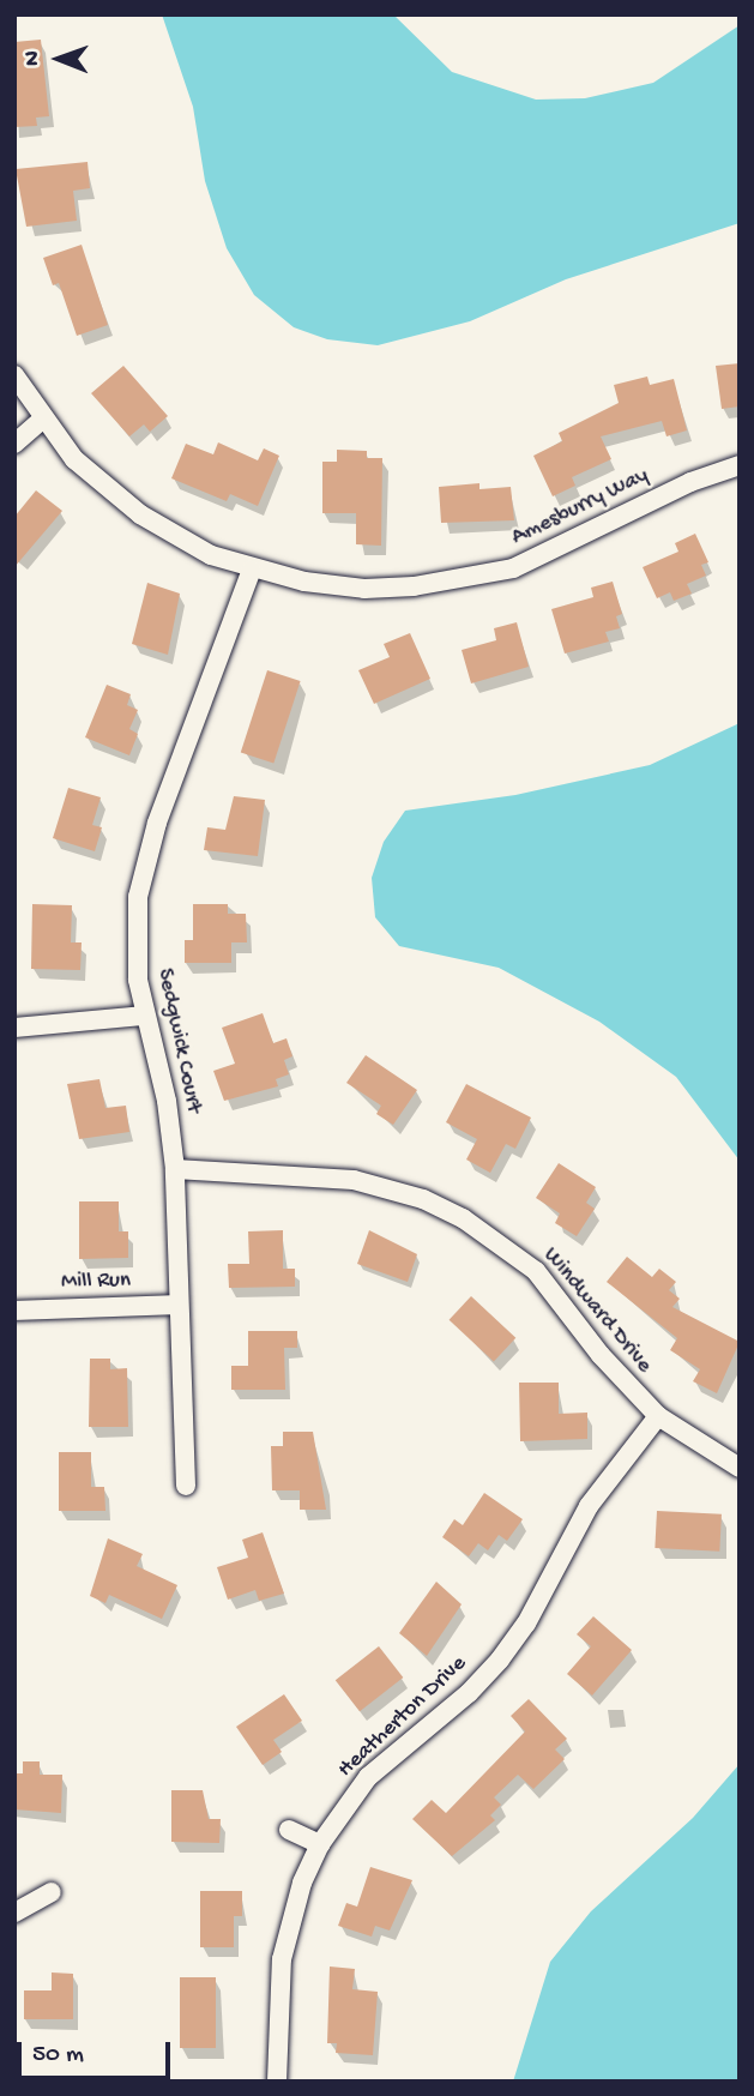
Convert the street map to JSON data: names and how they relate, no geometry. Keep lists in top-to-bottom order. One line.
{"streets":{"street":["Amesburry Way","Sedgwick Court","Mill Run","Windward Drive","Heatherton Drive"]},"crossings":[["Amesburry Way","Sedgwick Court"],["Sedgwick Court","Mill Run"],["Sedgwick Court","Windward Drive"],["Windward Drive","Heatherton Drive"]],"scale_bar":"50 m","north":"left"}
